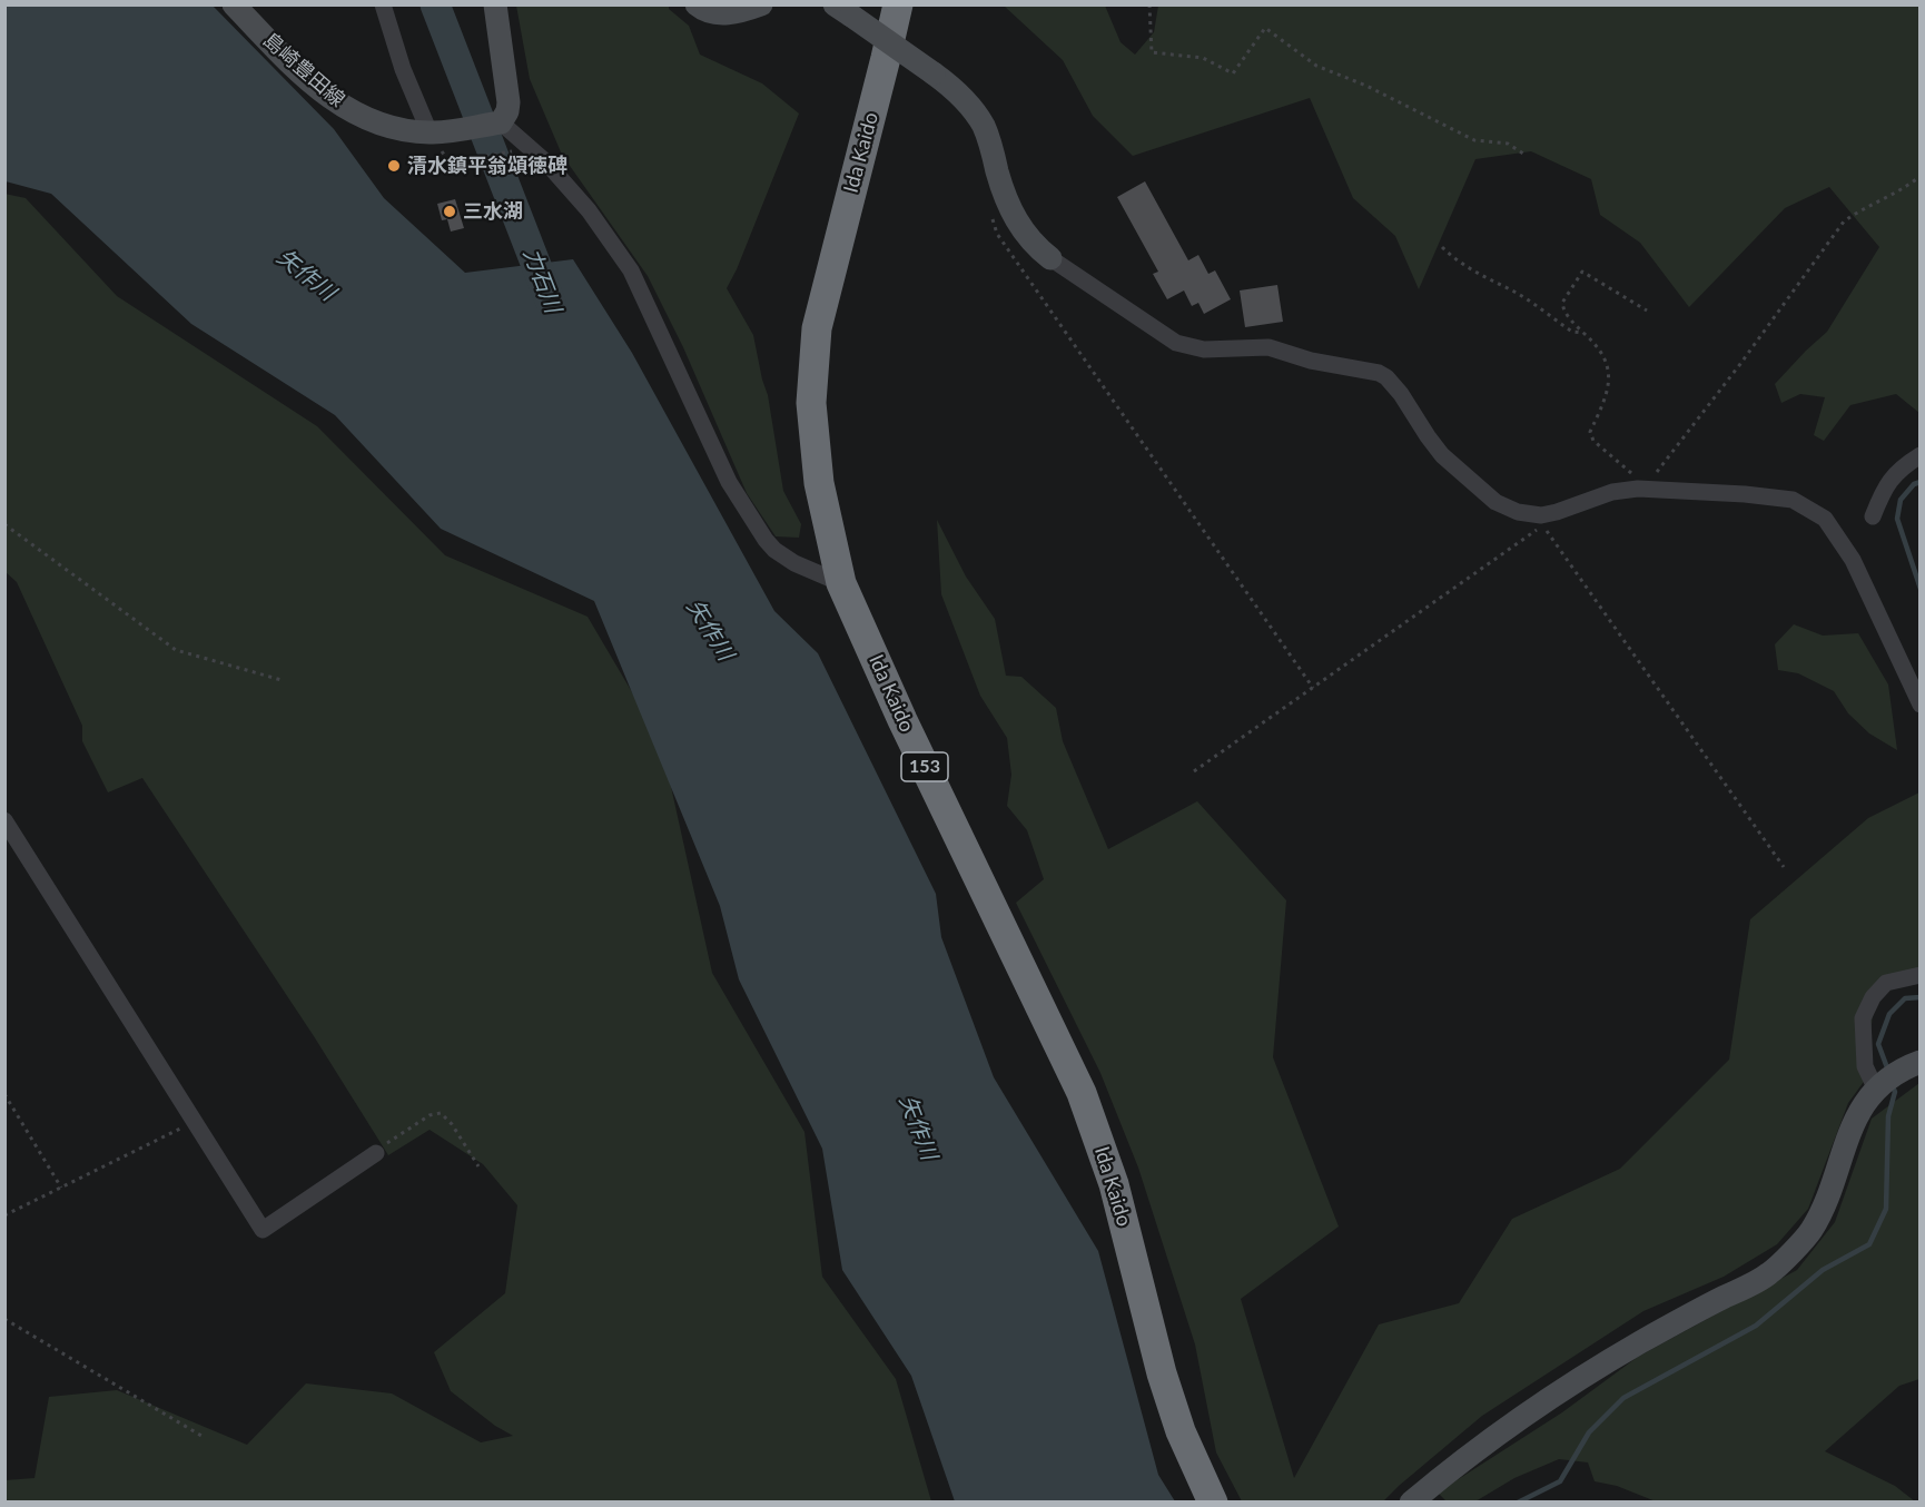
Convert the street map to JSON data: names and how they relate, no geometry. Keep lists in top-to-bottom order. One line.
{"streets":{"highway":["Ida Kaido","153"],"street":["島崎豊田線"]},"water":["矢作川","力石川"],"places":["清水鎮平翁頌徳碑","三水湖"]}
